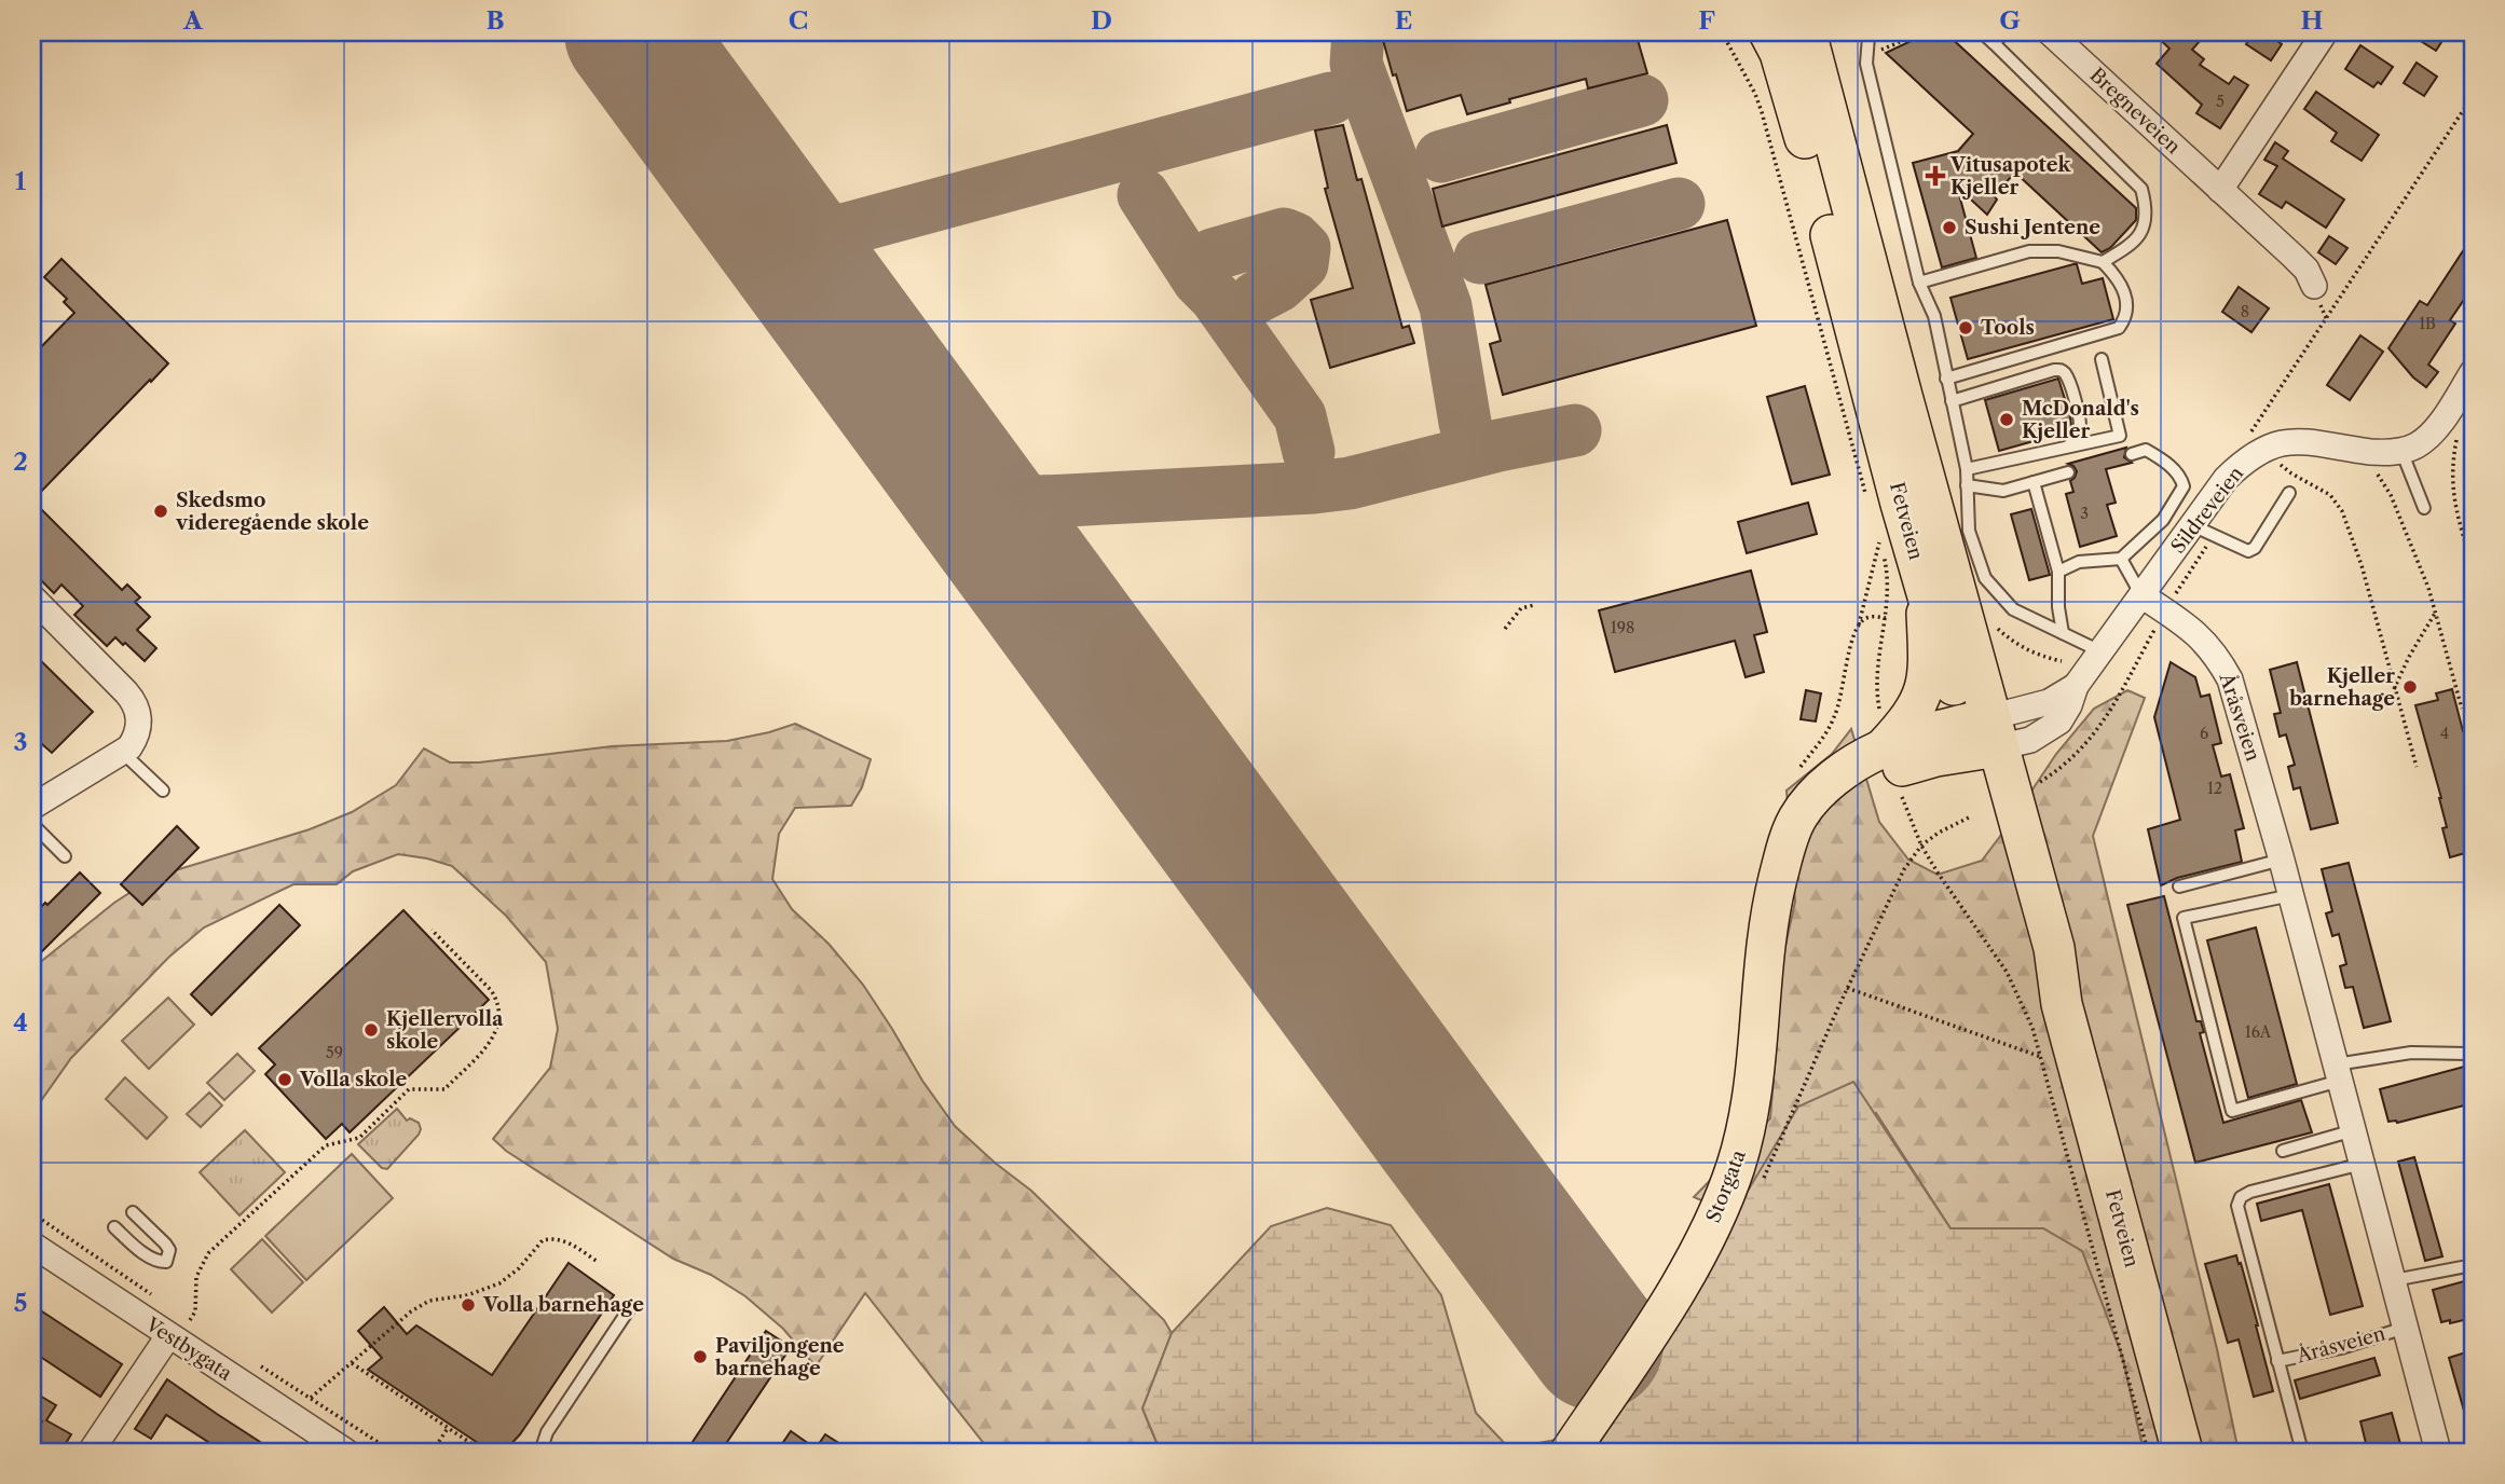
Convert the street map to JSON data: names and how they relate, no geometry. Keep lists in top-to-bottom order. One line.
{"streets":{"highway":["Fetveien"],"main road":["Storgata"],"street":["Bregneveien","Sildreveien","Åråsveien","Vestbygata"]},"crossings":[["Sildreveien","Åråsveien"],["Fetveien","Storgata"]],"places":{"health":["Vitusapotek Kjeller"],"other":["Sushi Jentene","Tools","McDonald's Kjeller","Skedsmo videregående skole","Kjeller barnehage","Kjellervolla skole","Volla skole","Volla barnehage","Paviljongene barnehage"]},"house_numbers":["5","8","1B","3","198","6","4","12","16A","59"],"grid":{"columns":["A","B","C","D","E","F","G","H"],"rows":["1","2","3","4","5"]}}
